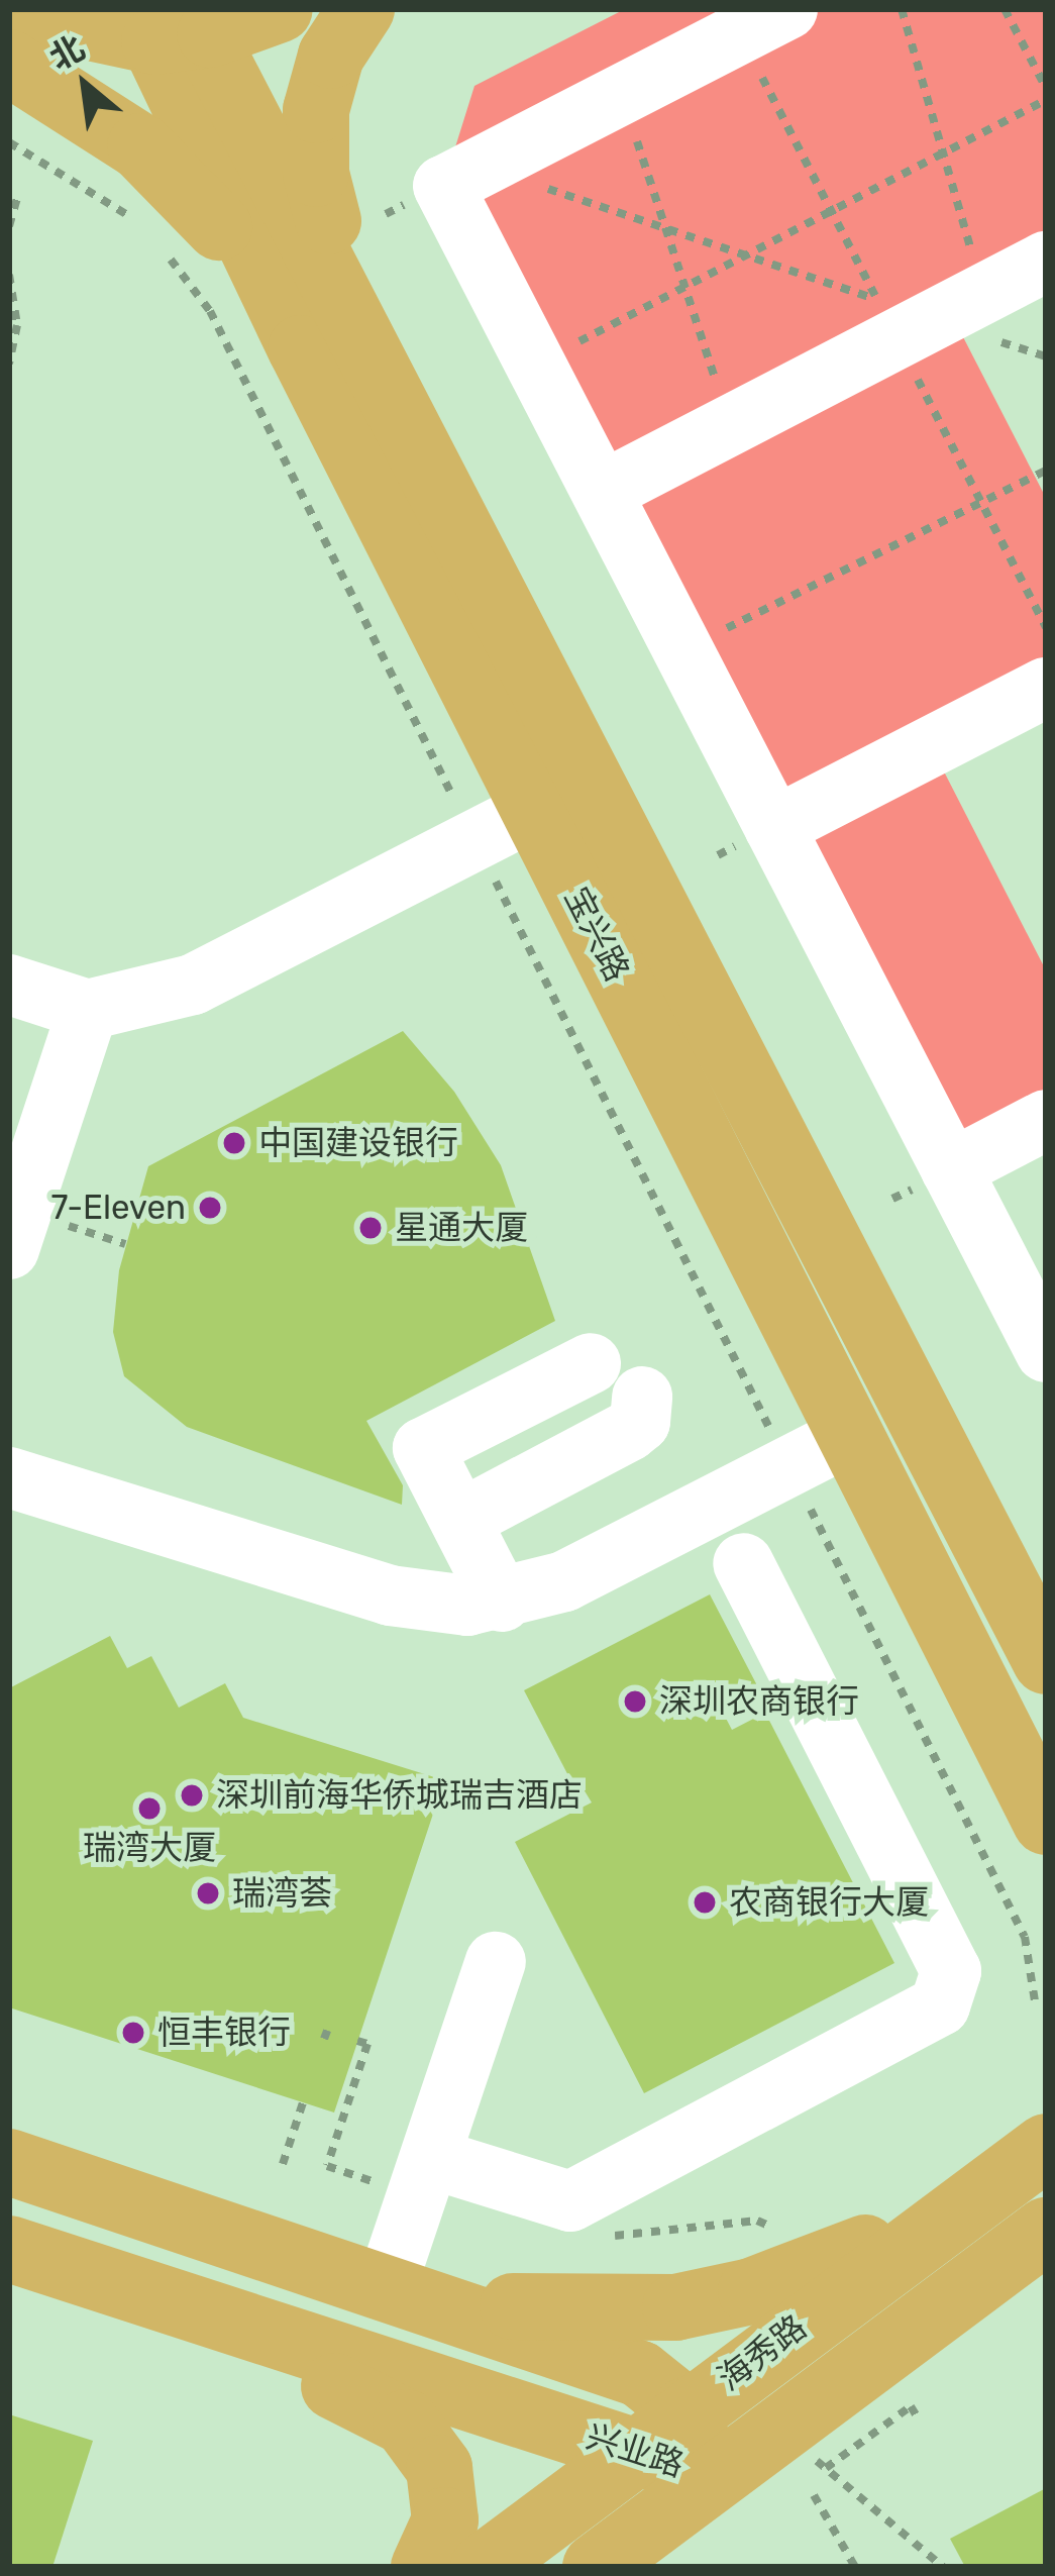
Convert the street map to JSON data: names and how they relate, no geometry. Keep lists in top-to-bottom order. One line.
{"streets":{"main road":["宝兴路","海秀路","兴业路"]},"crossings":[["海秀路","兴业路"]],"places":["中国建设银行","7-Eleven","星通大厦","深圳农商银行","深圳前海华侨城瑞吉酒店","瑞湾大厦","瑞湾荟","农商银行大厦","恒丰银行"],"north":"top left"}
